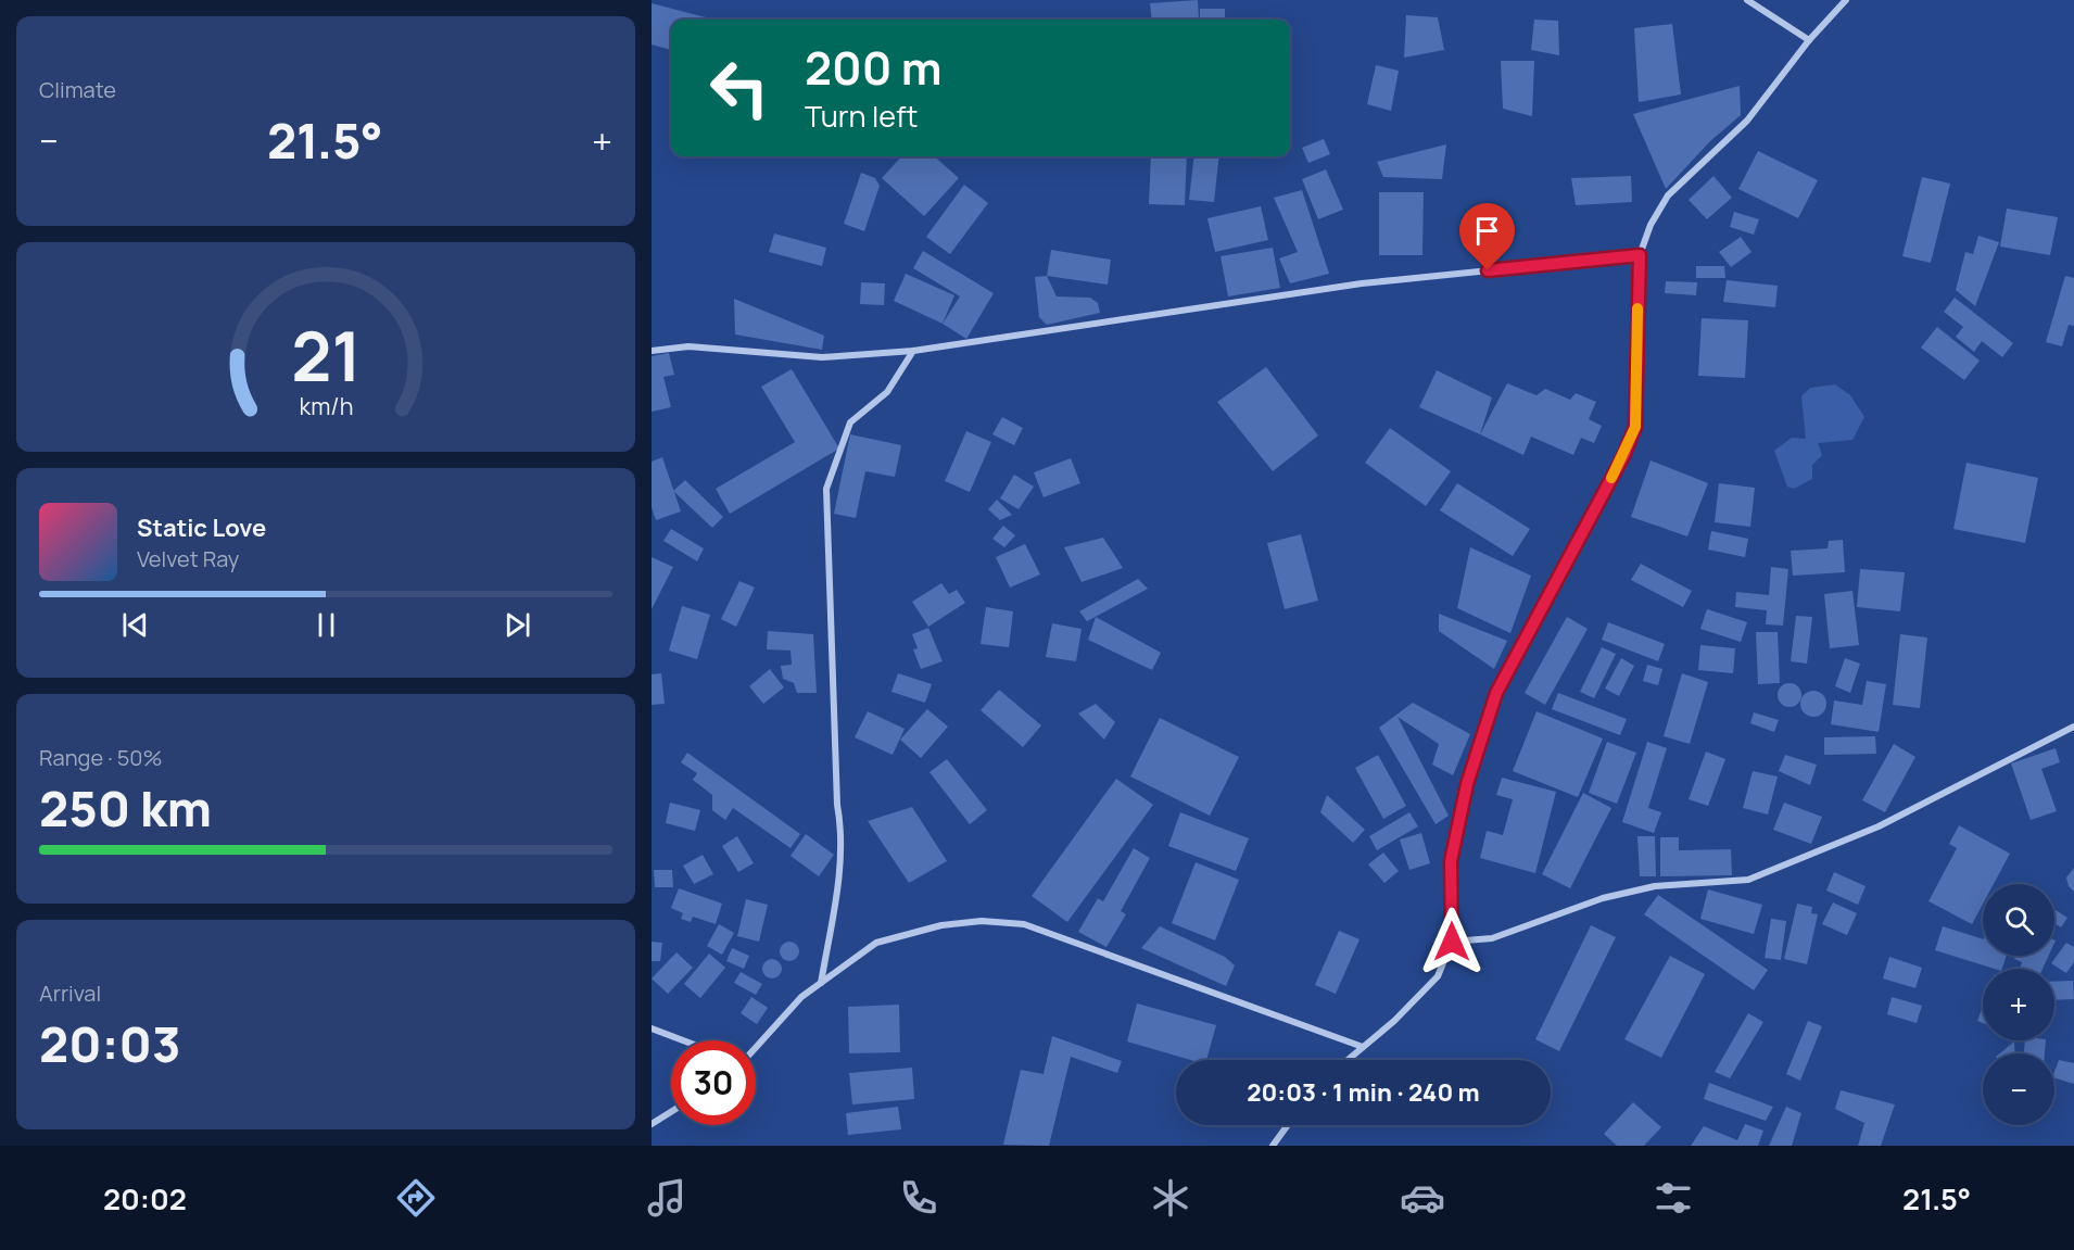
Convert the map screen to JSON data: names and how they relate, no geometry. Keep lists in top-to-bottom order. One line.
{"page":{"tile":["Climate",["Range · 50%","250 km"],["Arrival","20:03"]],"turn":["200 m","Turn left"],"heat":["−","21.5°","+"],"song":["Static Love","Velvet Ray"],"map_buttons":["+","−"],"limit":"30","trip":"20:03 · 1 min · 240 m","tabs":["20:02","21.5°"],"gauge":["21","km/h"]}}
